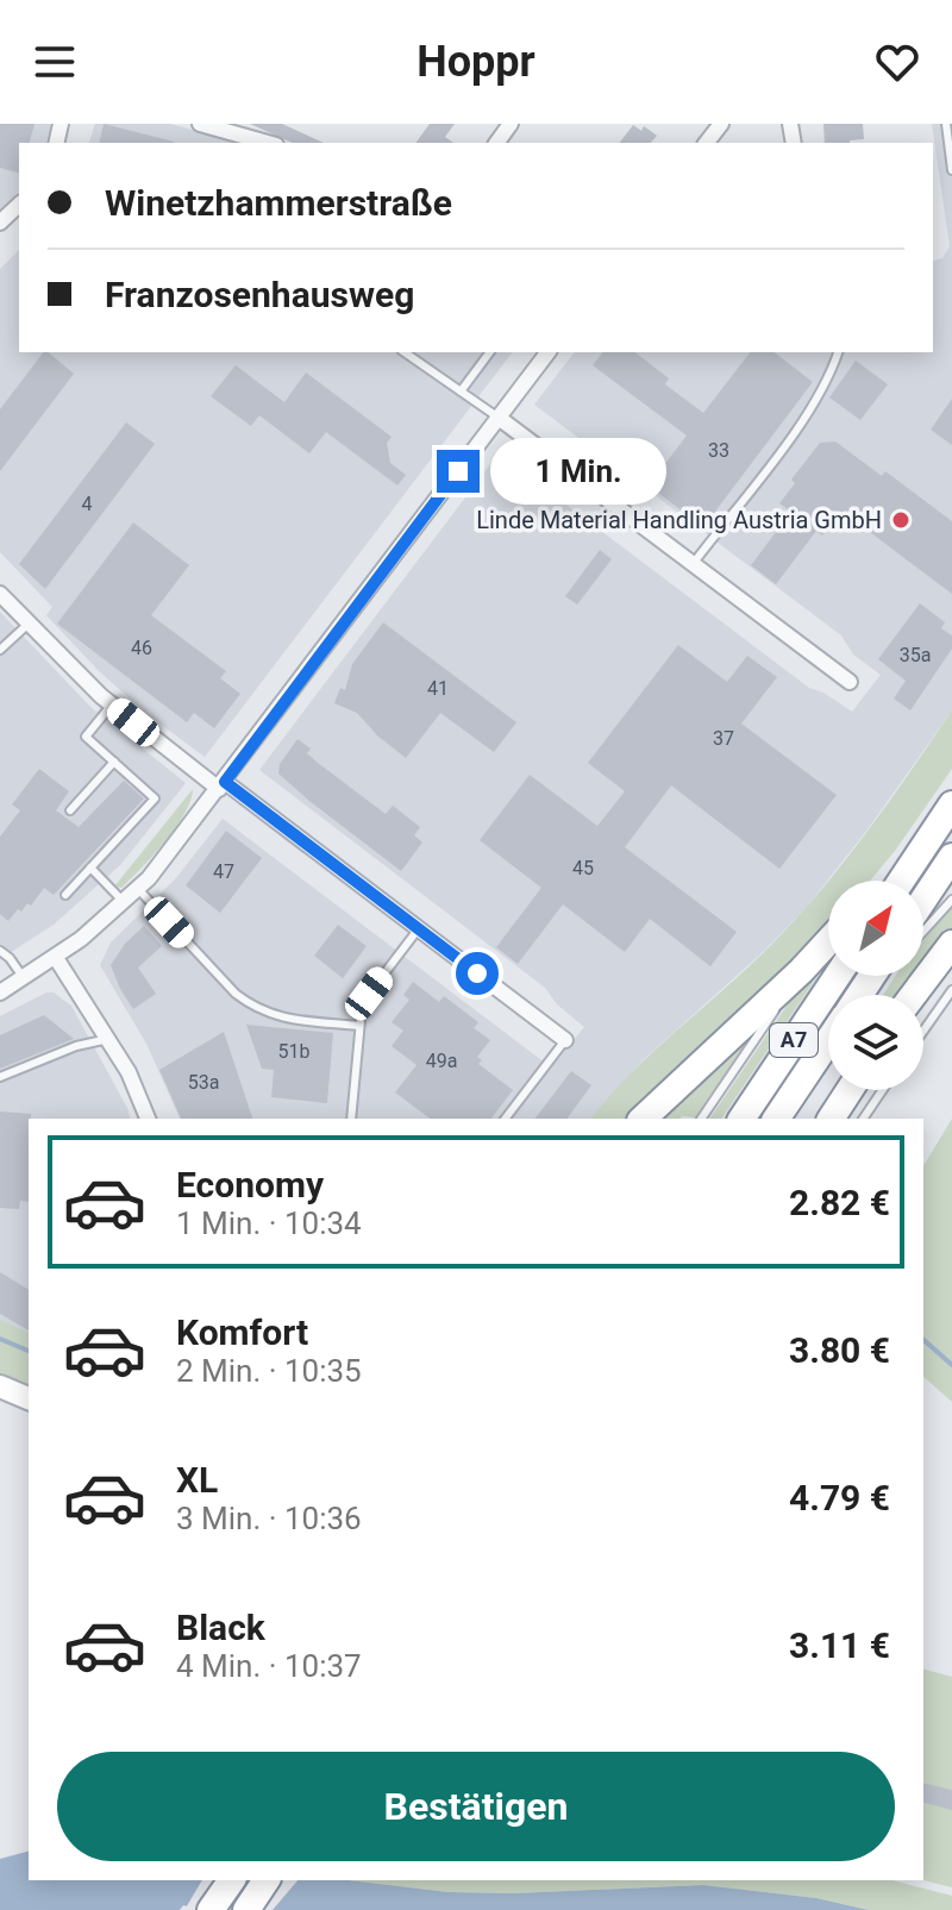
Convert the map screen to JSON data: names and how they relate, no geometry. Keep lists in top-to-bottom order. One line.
{"streets":{"highway":["A7"]},"places":["Linde Material Handling Austria GmbH"],"house_numbers":["33","4","46","35a","41","37","45","47","51b","49a","53a"],"north":"top right","page":{"header":"Hoppr","banner":["Winetzhammerstraße","Franzosenhausweg"],"bubble":"1 Min.","list":[{"name":"Economy","note":"1 Min. · 10:34","value":"2.82 €"},{"name":"Komfort","note":"2 Min. · 10:35","value":"3.80 €"},{"name":"XL","note":"3 Min. · 10:36","value":"4.79 €"},{"name":"Black","note":"4 Min. · 10:37","value":"3.11 €"}],"buttons":"Bestätigen"}}
